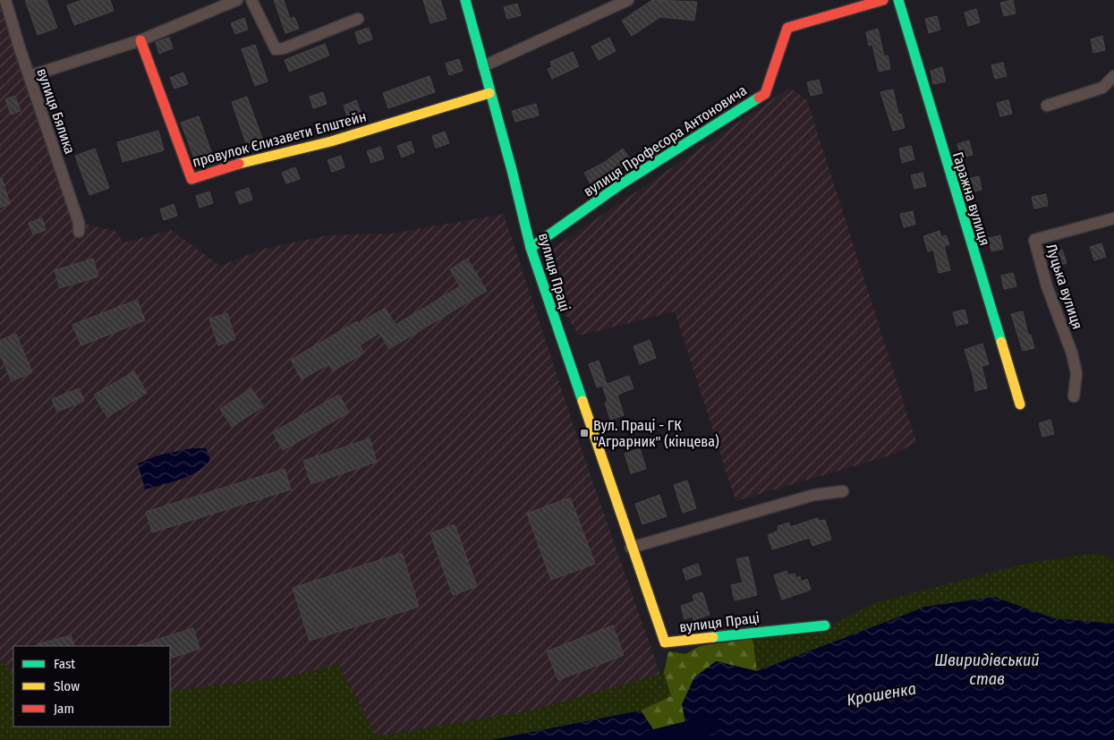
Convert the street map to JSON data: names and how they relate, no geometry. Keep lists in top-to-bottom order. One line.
{"streets":{"street":["вулиця Бялика","провулок Єлизавети Епштейн","вулиця Професора Антоновича","Гаражна вулиця","вулиця Праці","Луцька вулиця"]},"crossings":[["провулок Єлизавети Епштейн","вулиця Праці"],["вулиця Професора Антоновича","вулиця Праці"]],"water":["Швиридівський став","Крошенка"],"places":{"transit":["Вул. Праці - ГК \"Аграрник\" (кінцева)"]},"legend":["Fast","Slow","Jam"]}
